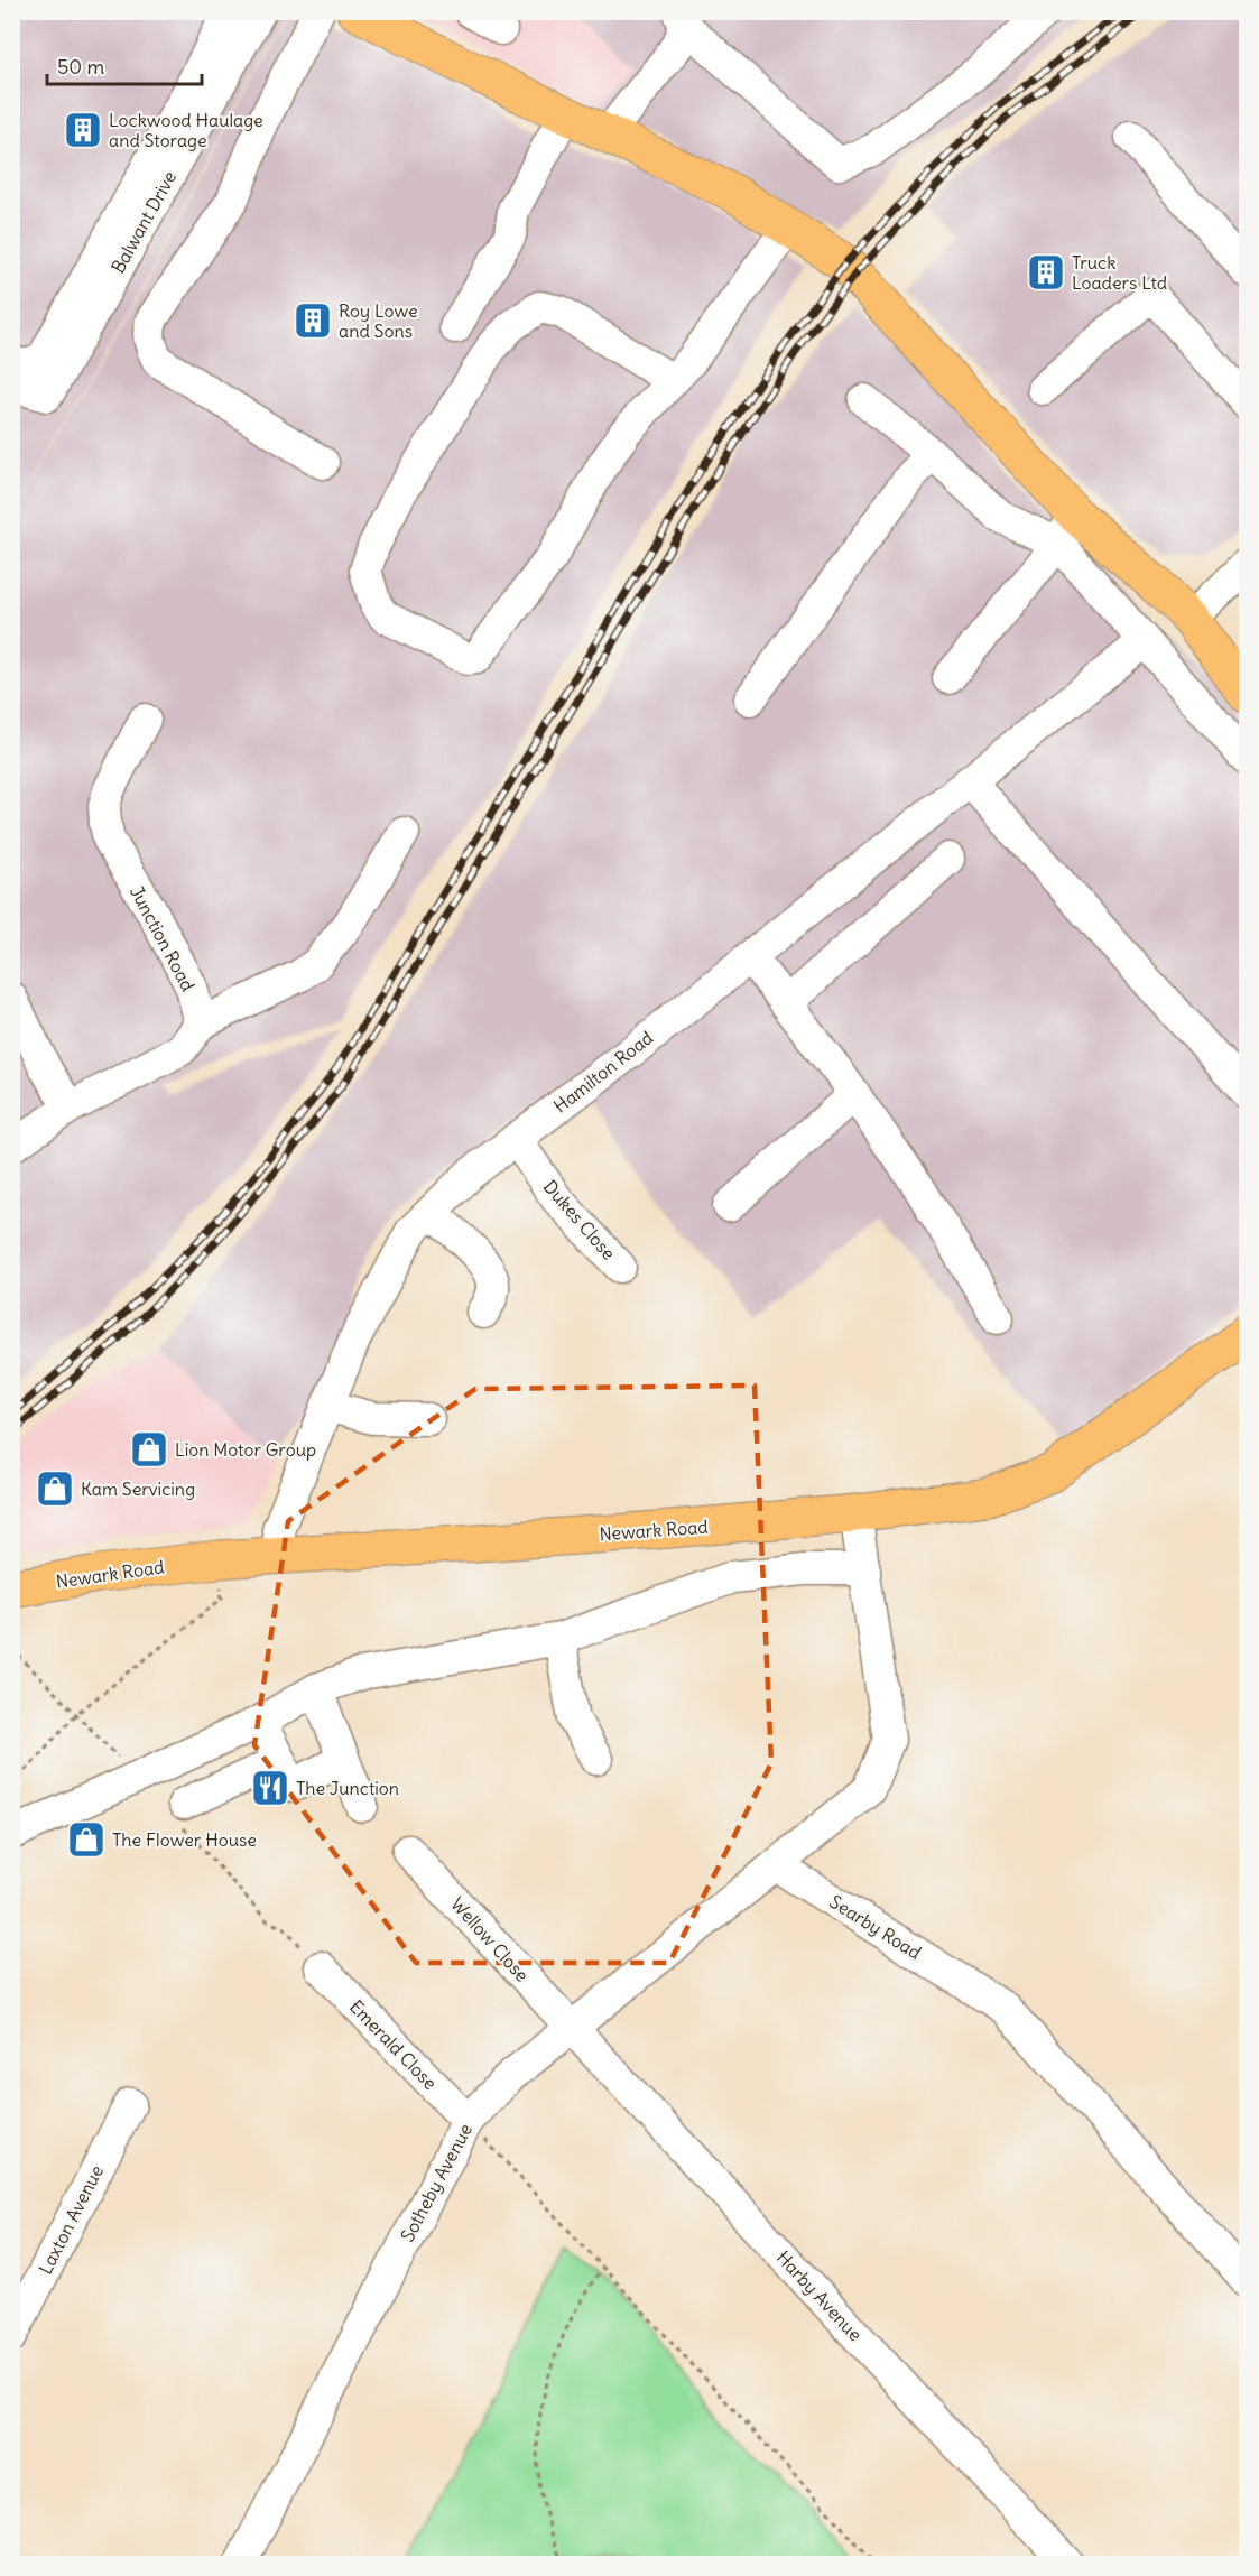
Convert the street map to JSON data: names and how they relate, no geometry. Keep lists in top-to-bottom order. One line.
{"streets":{"main road":["Newark Road"],"street":["Balwant Drive","Junction Road","Hamilton Road","Dukes Close","Searby Road","Wellow Close","Emerald Close","Sotheby Avenue","Laxton Avenue","Harby Avenue"]},"crossings":[["Hamilton Road","Dukes Close"],["Hamilton Road","Newark Road"],["Searby Road","Sotheby Avenue"],["Wellow Close","Sotheby Avenue"],["Wellow Close","Harby Avenue"],["Emerald Close","Sotheby Avenue"],["Sotheby Avenue","Harby Avenue"]],"places":{"building":["Lockwood Haulage and Storage","Truck Loaders Ltd","Roy Lowe and Sons"],"shop":["Lion Motor Group","Kam Servicing","The Flower House"],"restaurant":["The Junction"]},"scale_bar":"50 m"}
